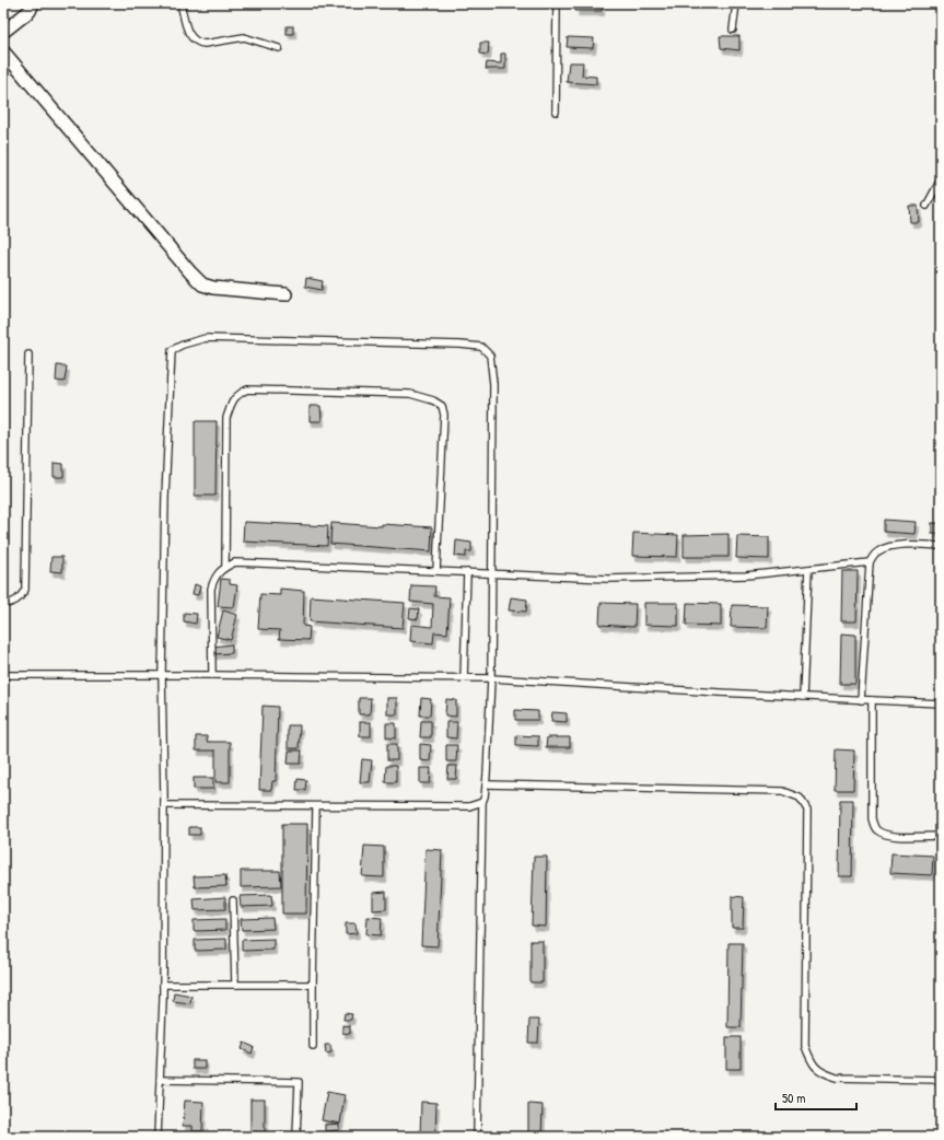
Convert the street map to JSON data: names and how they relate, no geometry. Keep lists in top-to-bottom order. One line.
{"scale_bar":"50 m"}
